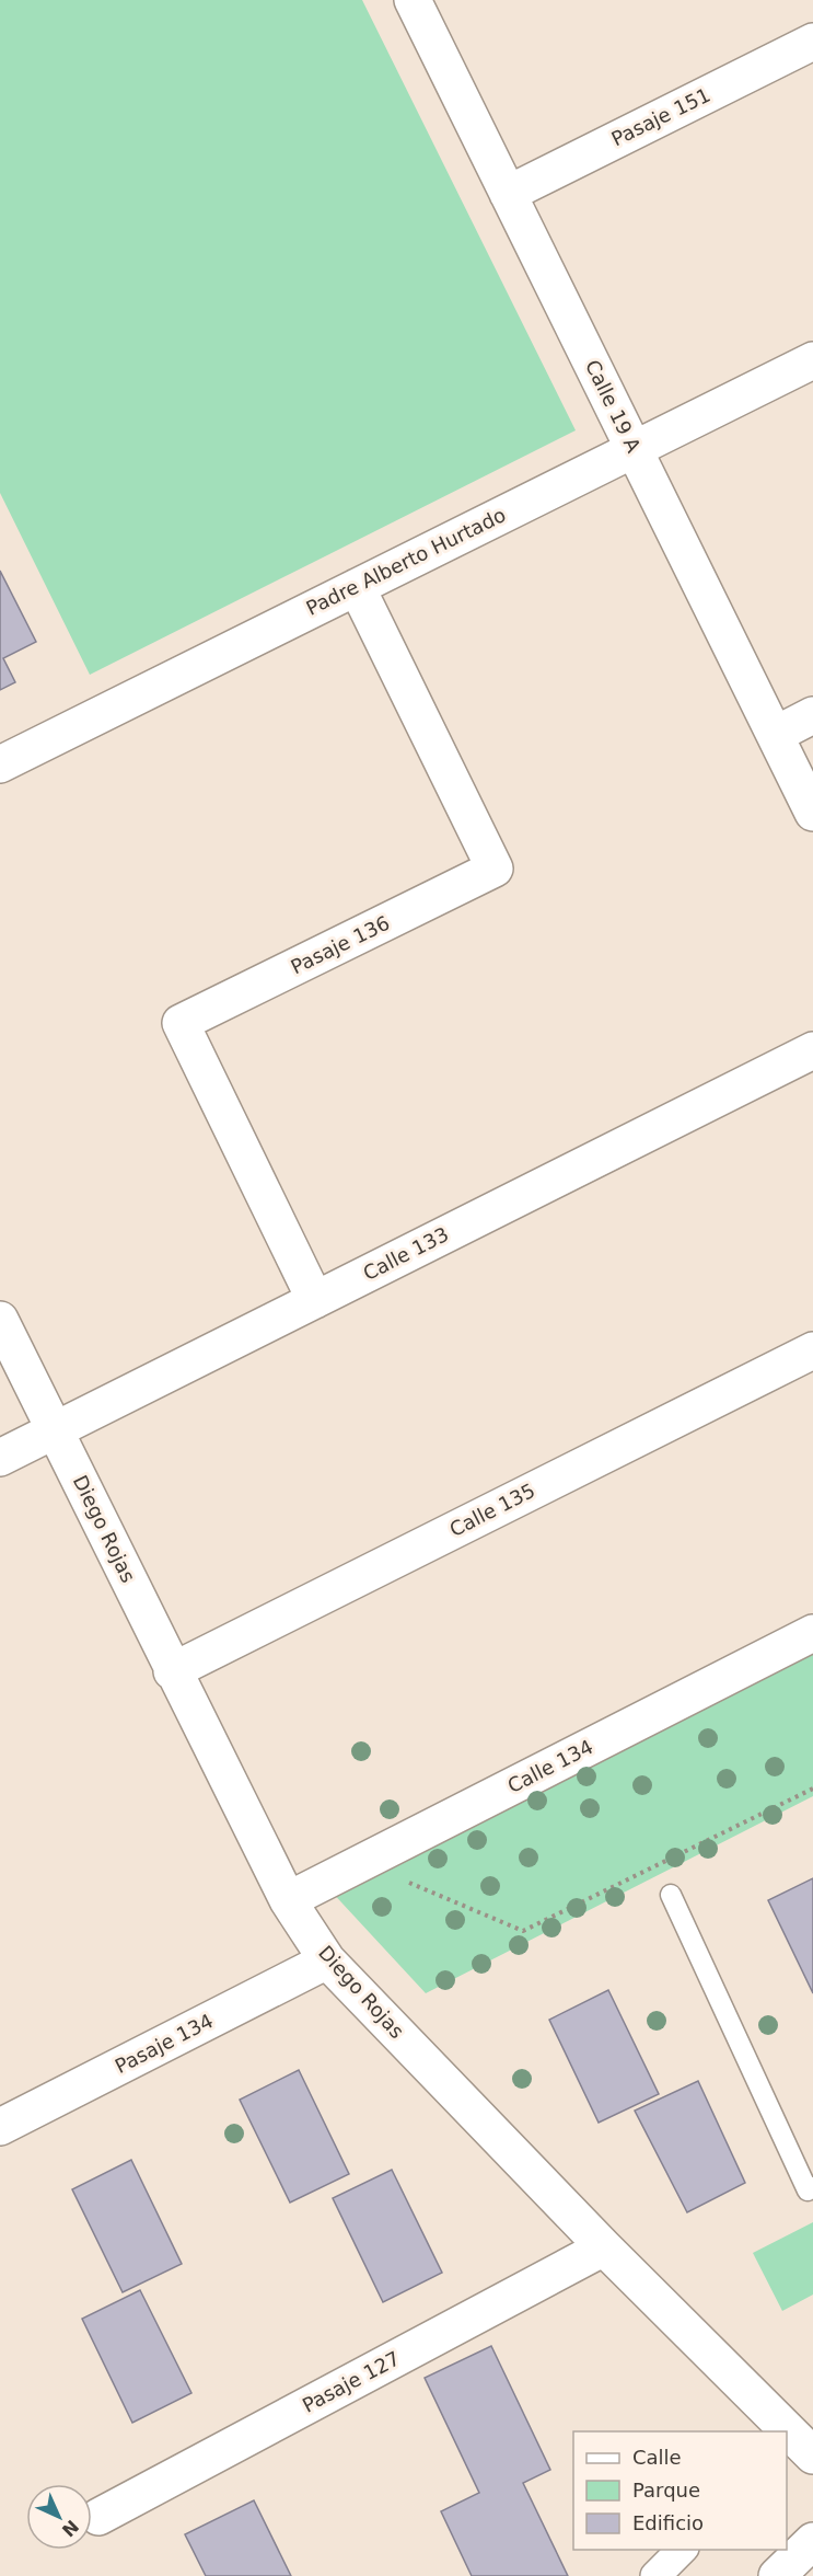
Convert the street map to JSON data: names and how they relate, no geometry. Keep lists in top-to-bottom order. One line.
{"streets":{"street":["Pasaje 151","Calle 19 A","Padre Alberto Hurtado","Pasaje 136","Calle 133","Calle 135","Diego Rojas","Calle 134","Pasaje 134","Pasaje 127"]},"crossings":[["Pasaje 151","Calle 19 A"],["Calle 19 A","Padre Alberto Hurtado"],["Padre Alberto Hurtado","Pasaje 136"],["Pasaje 136","Calle 133"],["Calle 133","Diego Rojas"],["Calle 135","Diego Rojas"],["Diego Rojas","Calle 134"],["Diego Rojas","Pasaje 134"],["Diego Rojas","Pasaje 127"]],"legend":["Calle","Parque","Edificio"],"north":"bottom right"}
